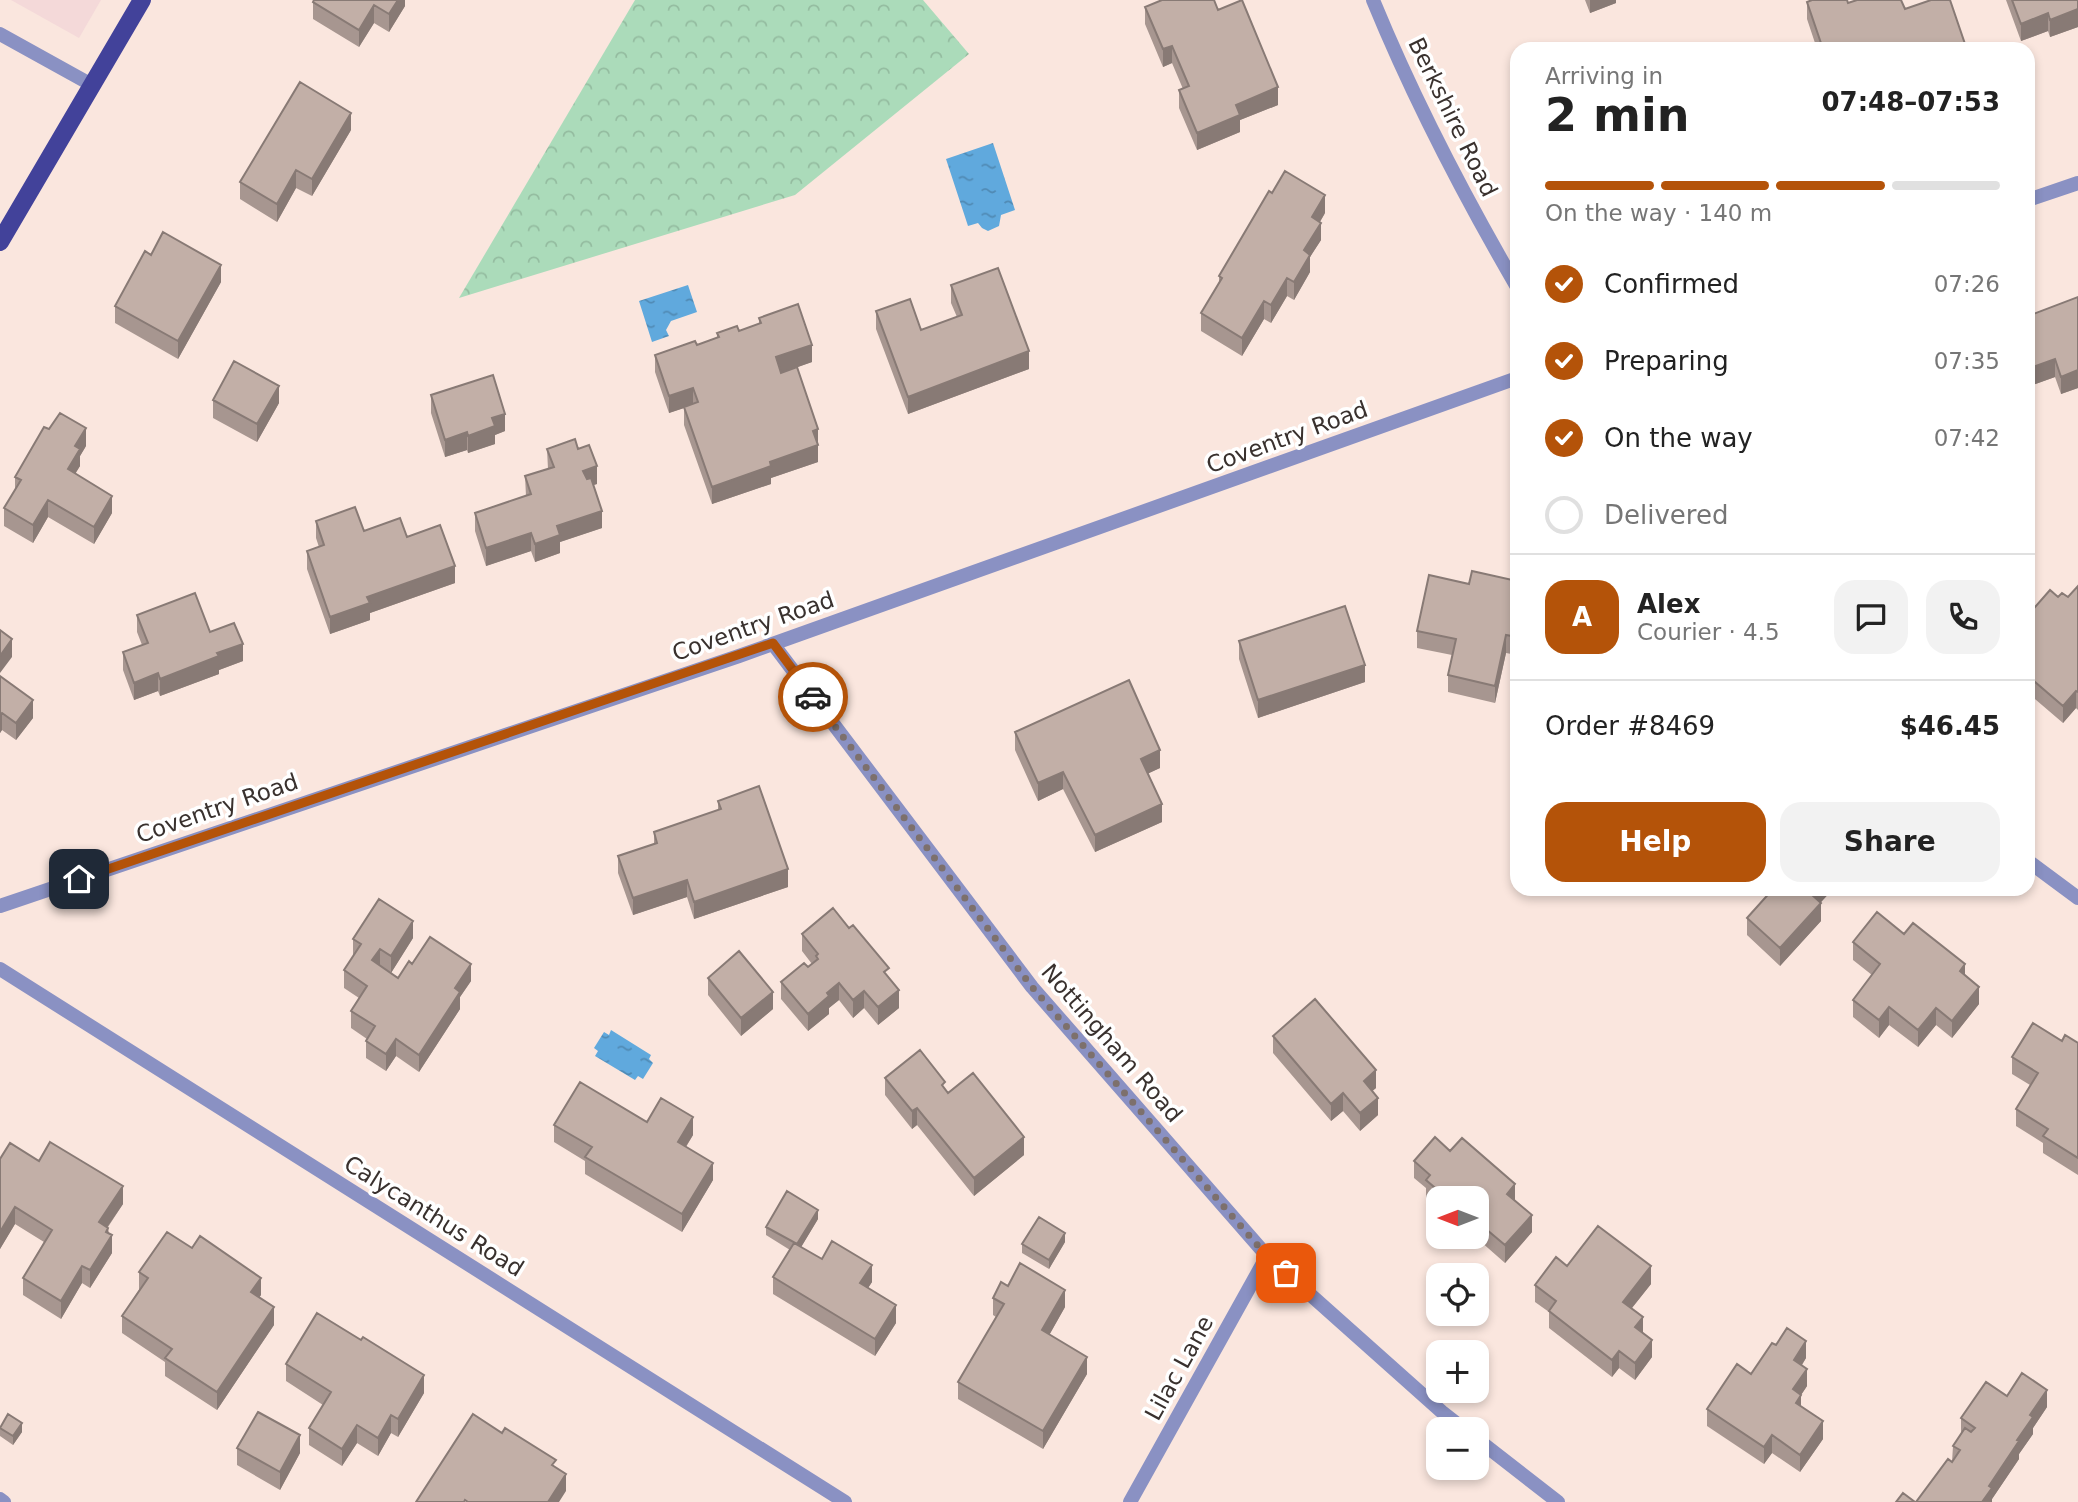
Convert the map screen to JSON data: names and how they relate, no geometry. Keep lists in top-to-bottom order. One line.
{"streets":{"street":["Berkshire Road","Coventry Road","Nottingham Road","Calycanthus Road","Lilac Lane"]},"crossings":[["Coventry Road","Nottingham Road"],["Nottingham Road","Lilac Lane"]],"north":"left","page":{"heading":["2 min","Arriving in","07:48–07:53"],"panel":["Alex","Courier · 4.5","Order #8469","$46.45"],"bar":"On the way · 140 m","list":[["Confirmed","07:26"],["Preparing","07:35"],["On the way","07:42"],"Delivered"],"round":"A","buttons":["Help","Share"],"map_buttons":["+","−"]}}
